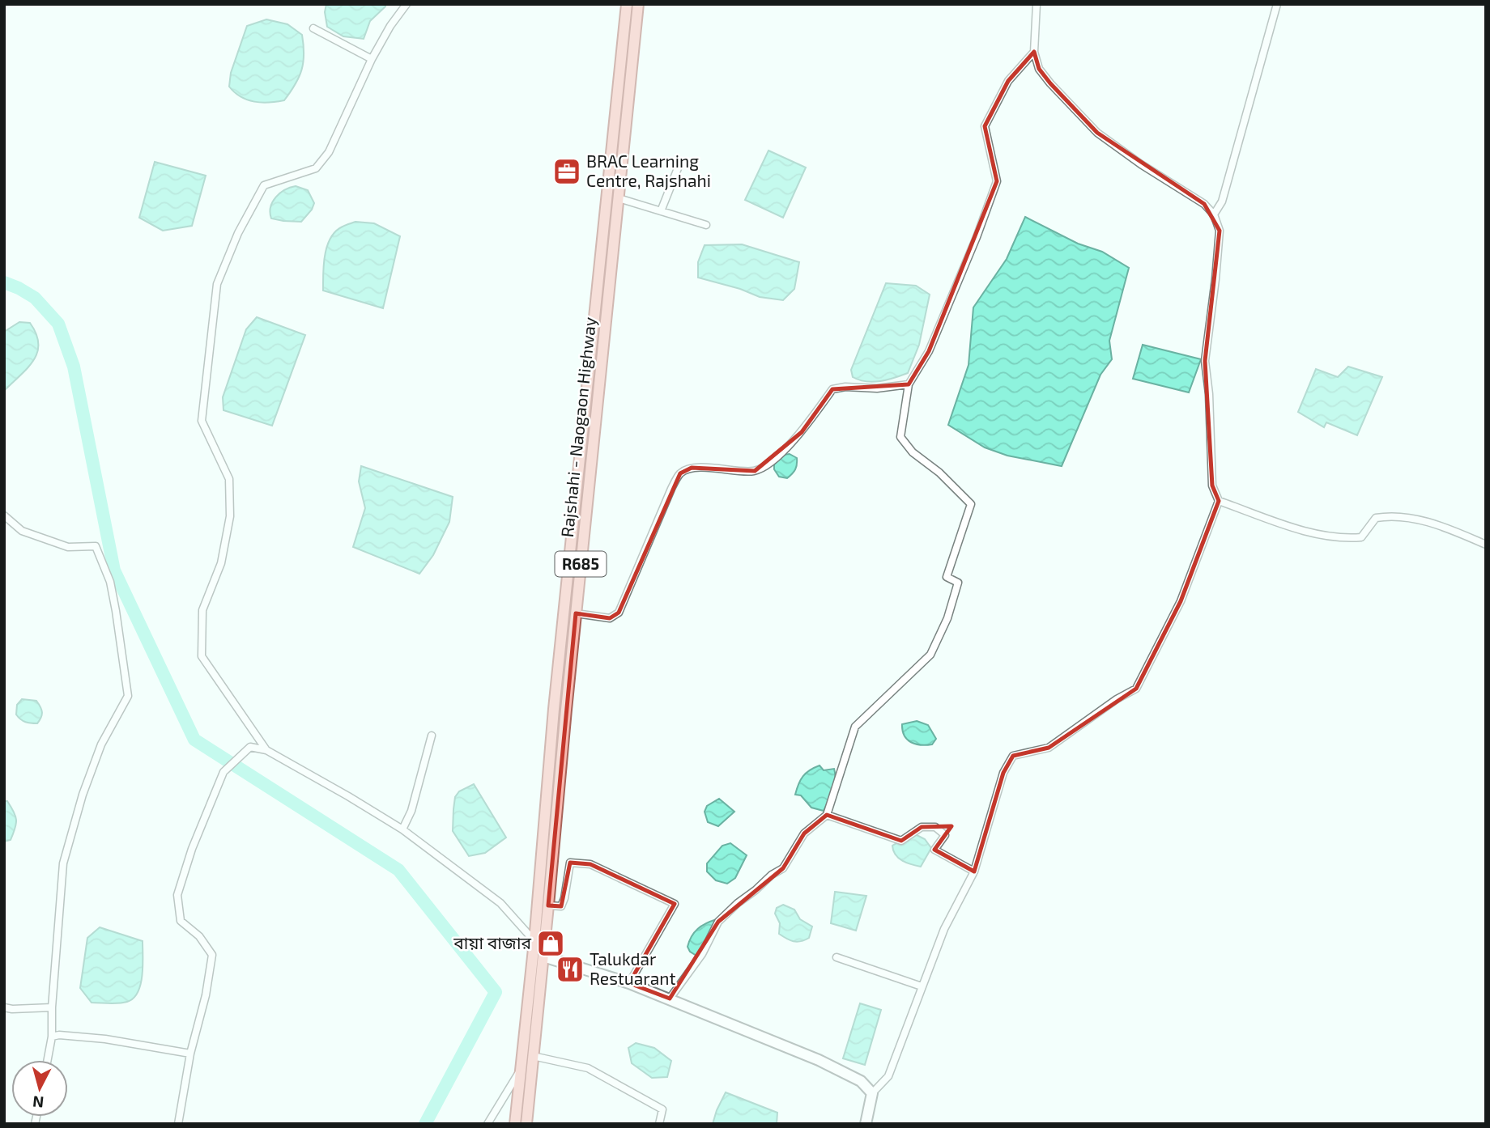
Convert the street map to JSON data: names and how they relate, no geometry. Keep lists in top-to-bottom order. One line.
{"streets":{"main road":["Rajshahi - Naogaon Highway","R685"]},"places":{"office":["BRAC Learning Centre, Rajshahi"],"shop":["বায়া বাজার"],"restaurant":["Talukdar Restuarant"]},"north":"bottom"}
